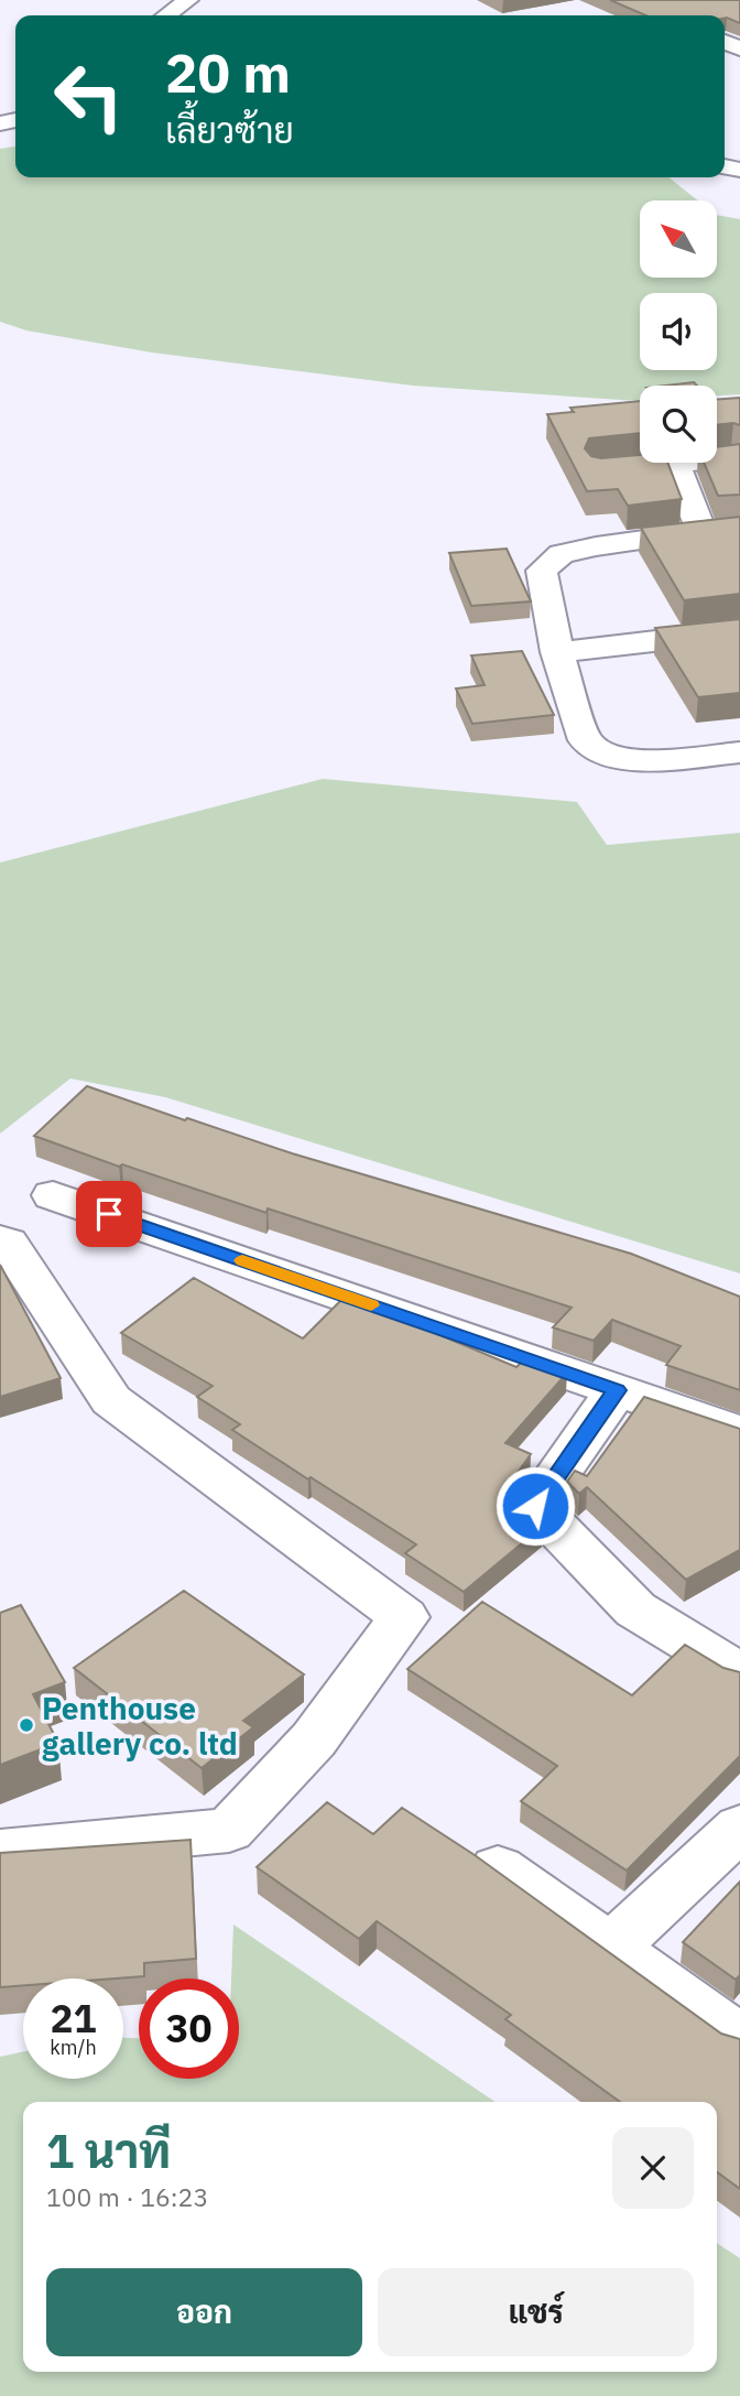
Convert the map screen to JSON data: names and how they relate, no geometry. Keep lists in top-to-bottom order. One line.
{"places":["Penthouse gallery co. ltd"],"north":"top left","page":{"turn":["20 m","เลี้ยวซ้าย"],"speed":"21 km/h","limit":"30","heading":["1 นาที","100 m · 16:23"],"buttons":["ออก","แชร์"]}}
